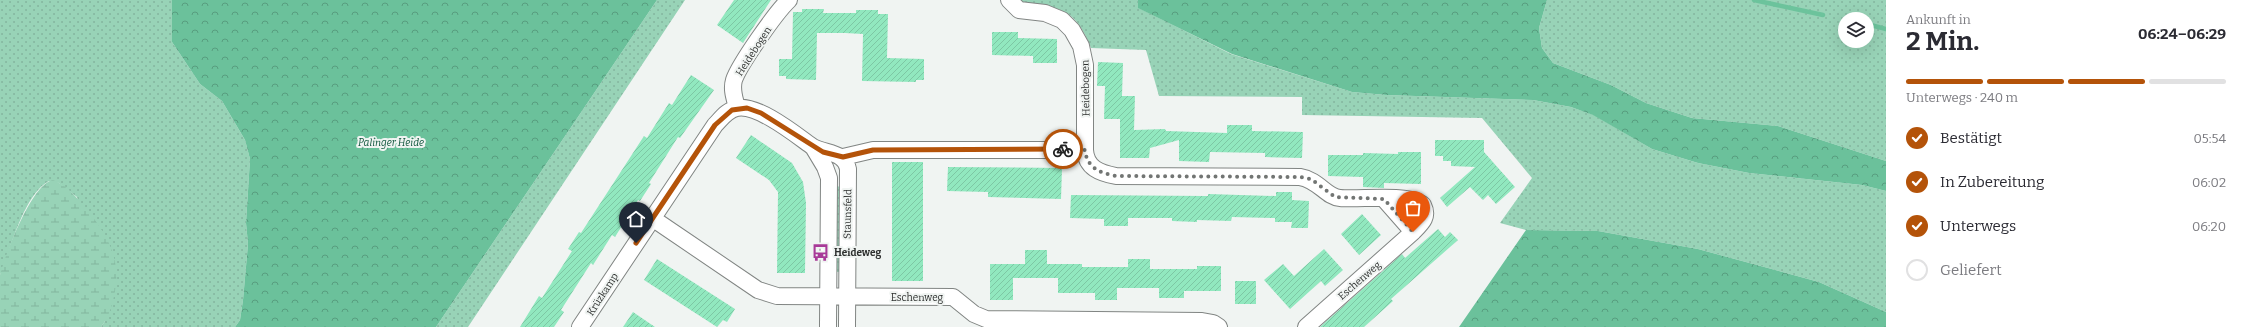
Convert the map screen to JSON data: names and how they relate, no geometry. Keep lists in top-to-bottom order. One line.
{"streets":{"street":["Heidebogen","Staunsfeld","Eschenweg","Krüzkamp"]},"crossings":[["Heidebogen","Staunsfeld"],["Heidebogen","Krüzkamp"],["Staunsfeld","Eschenweg"],["Staunsfeld","Krüzkamp"],["Eschenweg","Krüzkamp"]],"parks":["Palinger Heide"],"places":{"bus stop":["Heideweg"]},"page":{"heading":["2 Min.","Ankunft in","06:24–06:29"],"bar":"Unterwegs · 240 m","list":[["Bestätigt","05:54"],["In Zubereitung","06:02"],["Unterwegs","06:20"],"Geliefert"]}}
